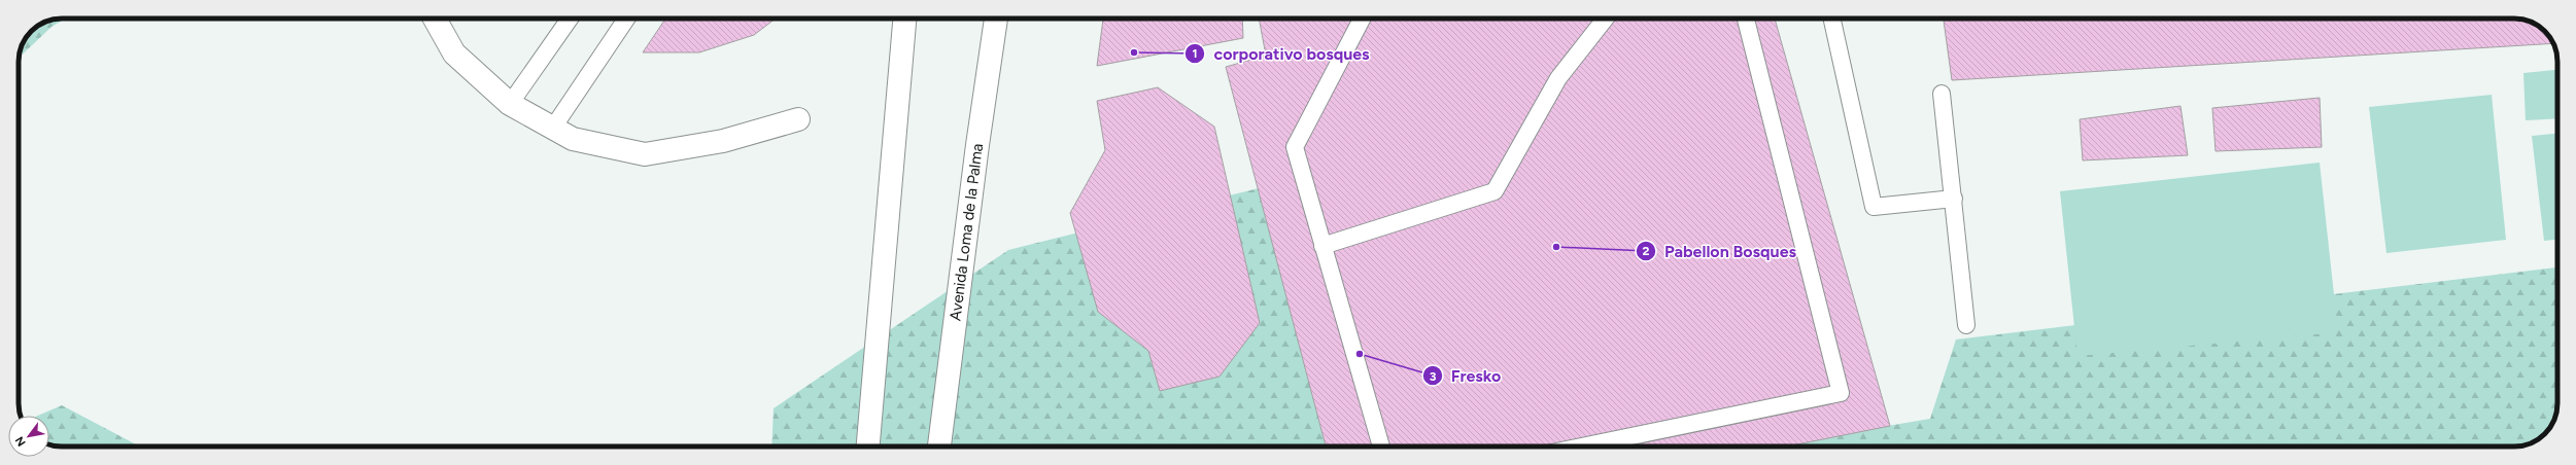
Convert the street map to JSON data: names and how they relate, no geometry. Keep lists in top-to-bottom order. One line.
{"streets":{"main road":["Avenida Loma de la Palma"]},"places":["corporativo bosques","Pabellon Bosques","Fresko"],"north":"bottom left"}
